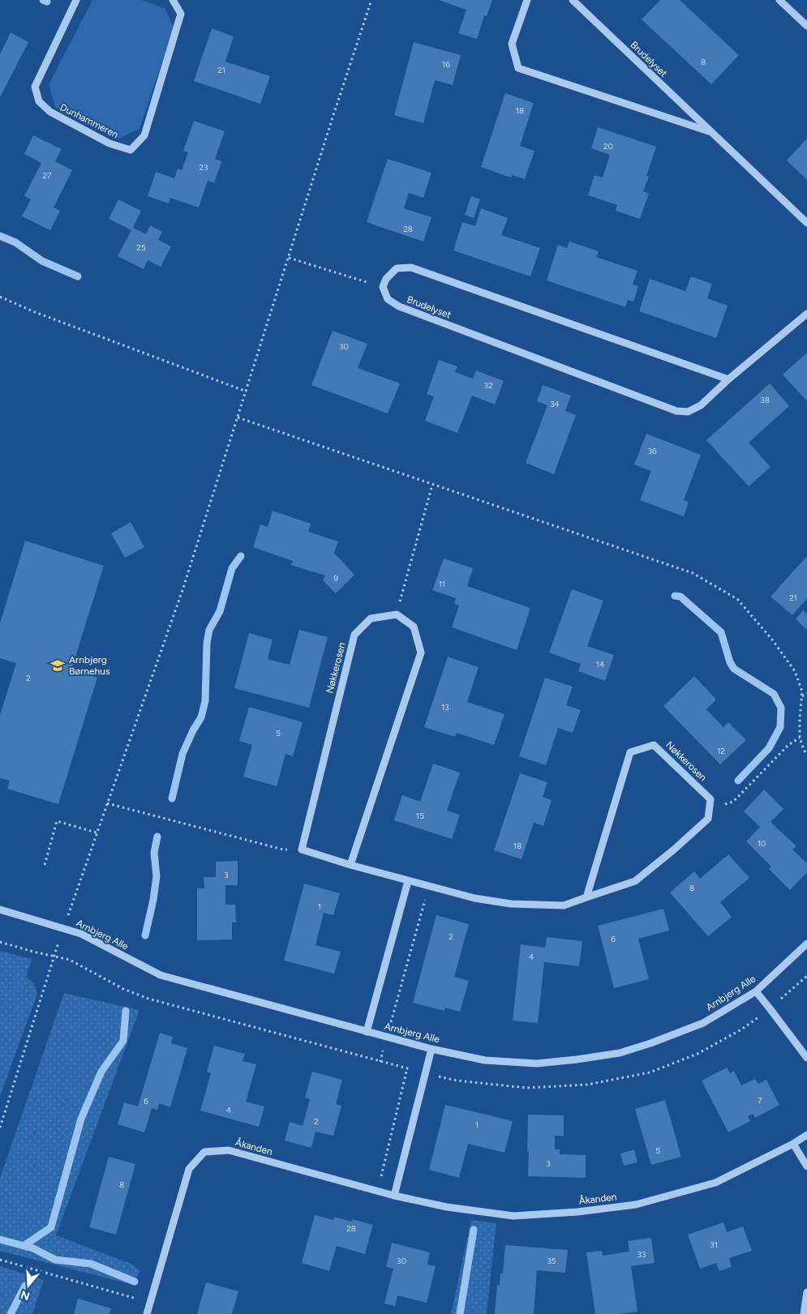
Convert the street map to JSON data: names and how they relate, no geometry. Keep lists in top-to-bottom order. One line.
{"streets":{"street":["Brudelyset","Dunhammeren","Nøkkerosen","Arnbjerg Alle","Åkanden"]},"places":{"school or university":["Arnbjerg Børnehus"]},"house_numbers":["8","16","21","18","20","23","27","28","25","30","32","38","34","36","9","11","21","14","2","13","5","12","15","10","18","3","8","1","2","6","4","7","6","4","2","1","5","3","8","28","31","33","30","35"],"north":"bottom"}
